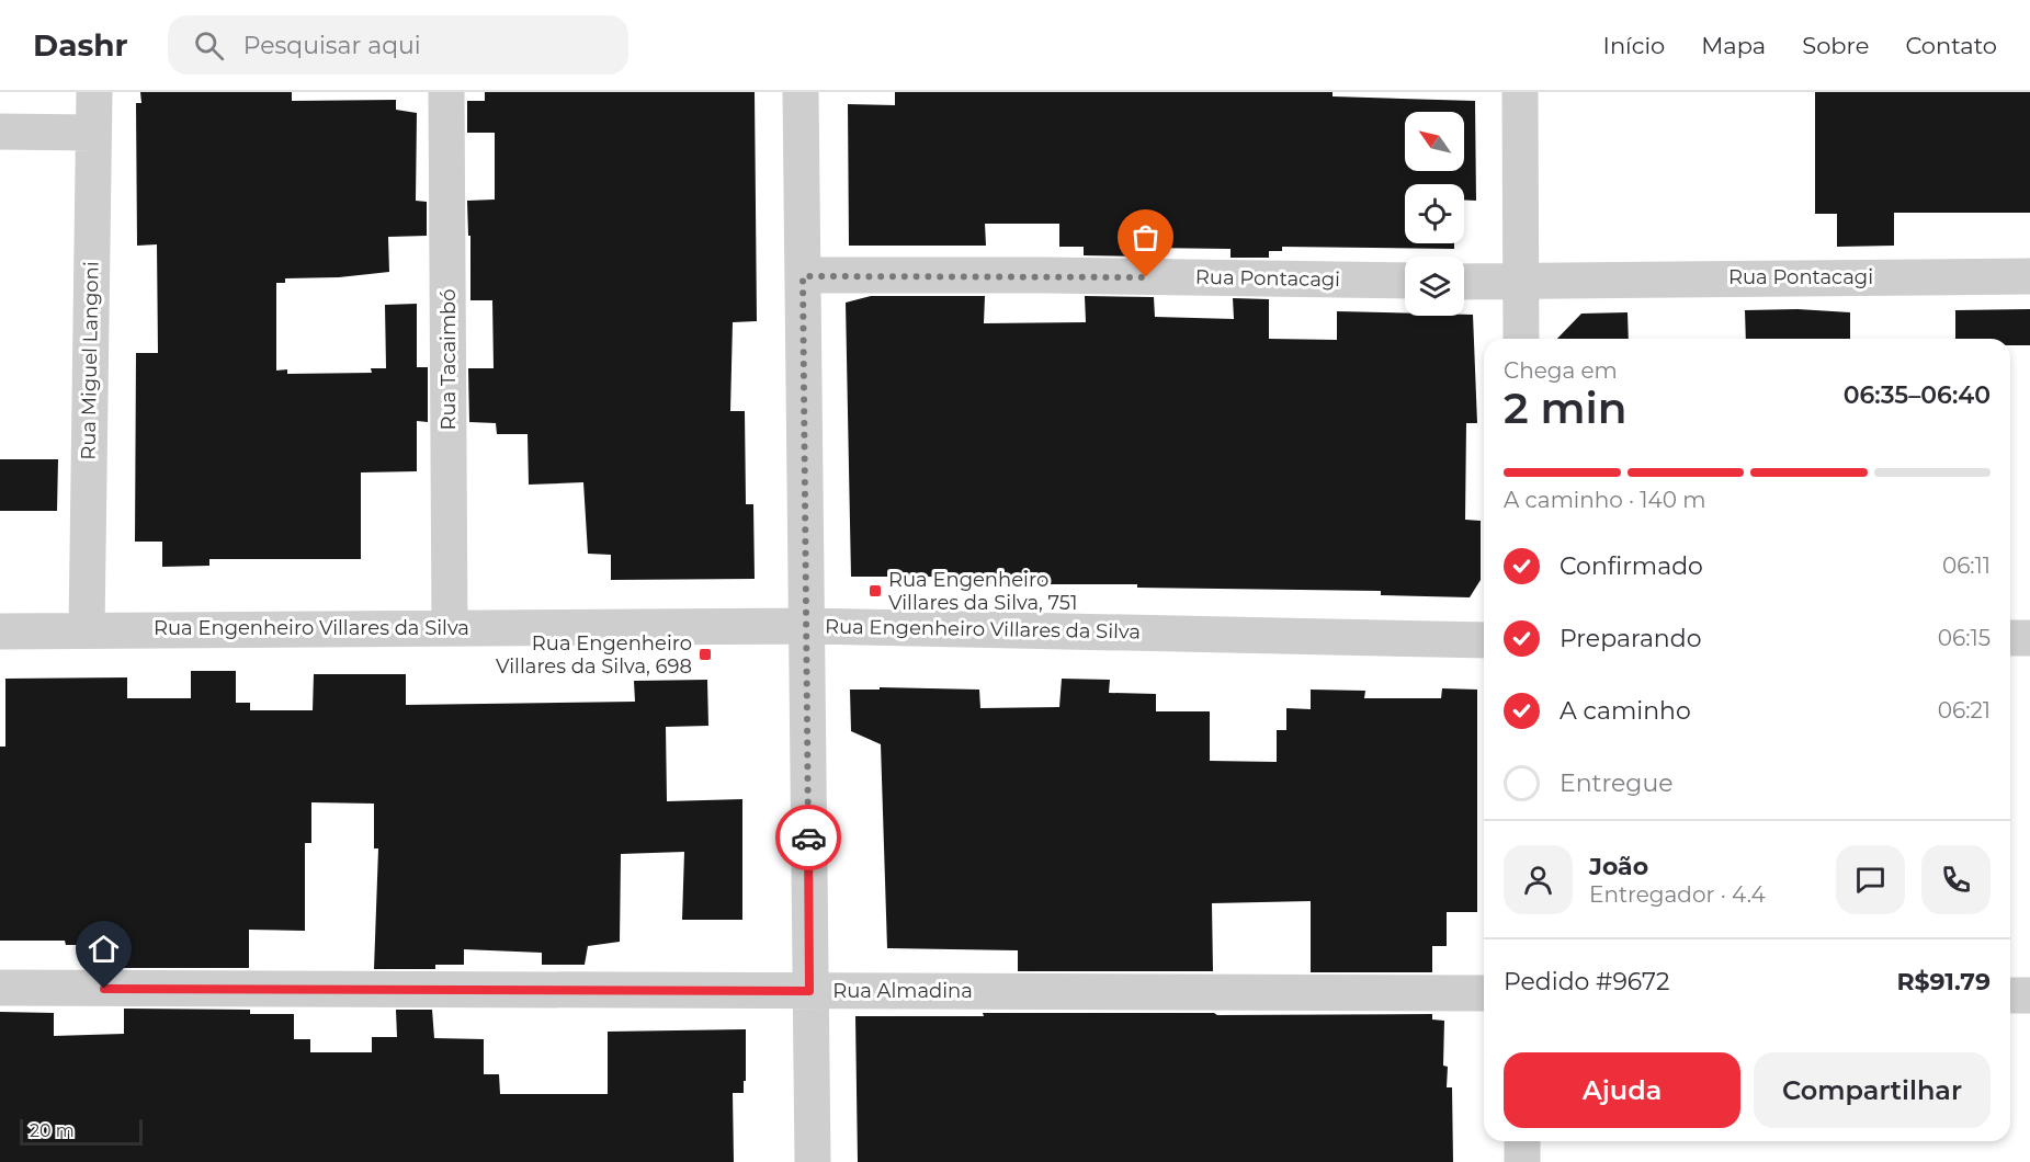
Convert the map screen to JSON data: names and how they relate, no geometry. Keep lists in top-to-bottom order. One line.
{"streets":{"street":["Rua Pontacagi","Rua Tacaimbó","Rua Miguel Langoni","Rua Engenheiro Villares da Silva","Rua Almadina"]},"crossings":[["Rua Tacaimbó","Rua Engenheiro Villares da Silva"],["Rua Miguel Langoni","Rua Engenheiro Villares da Silva"]],"places":{"transit":["Rua Engenheiro Villares da Silva, 751","Rua Engenheiro Villares da Silva, 698"]},"scale_bar":"20 m","north":"top left","page":{"header":"Dashr","search":"Pesquisar aqui","nav":["Início","Mapa","Sobre","Contato"],"heading":["2 min","Chega em","06:35–06:40"],"panel":["João","Entregador · 4.4","Pedido #9672","R$91.79"],"bar":"A caminho · 140 m","list":[["Confirmado","06:11"],["Preparando","06:15"],["A caminho","06:21"],"Entregue"],"buttons":["Ajuda","Compartilhar"],"scale":"20 m"}}
